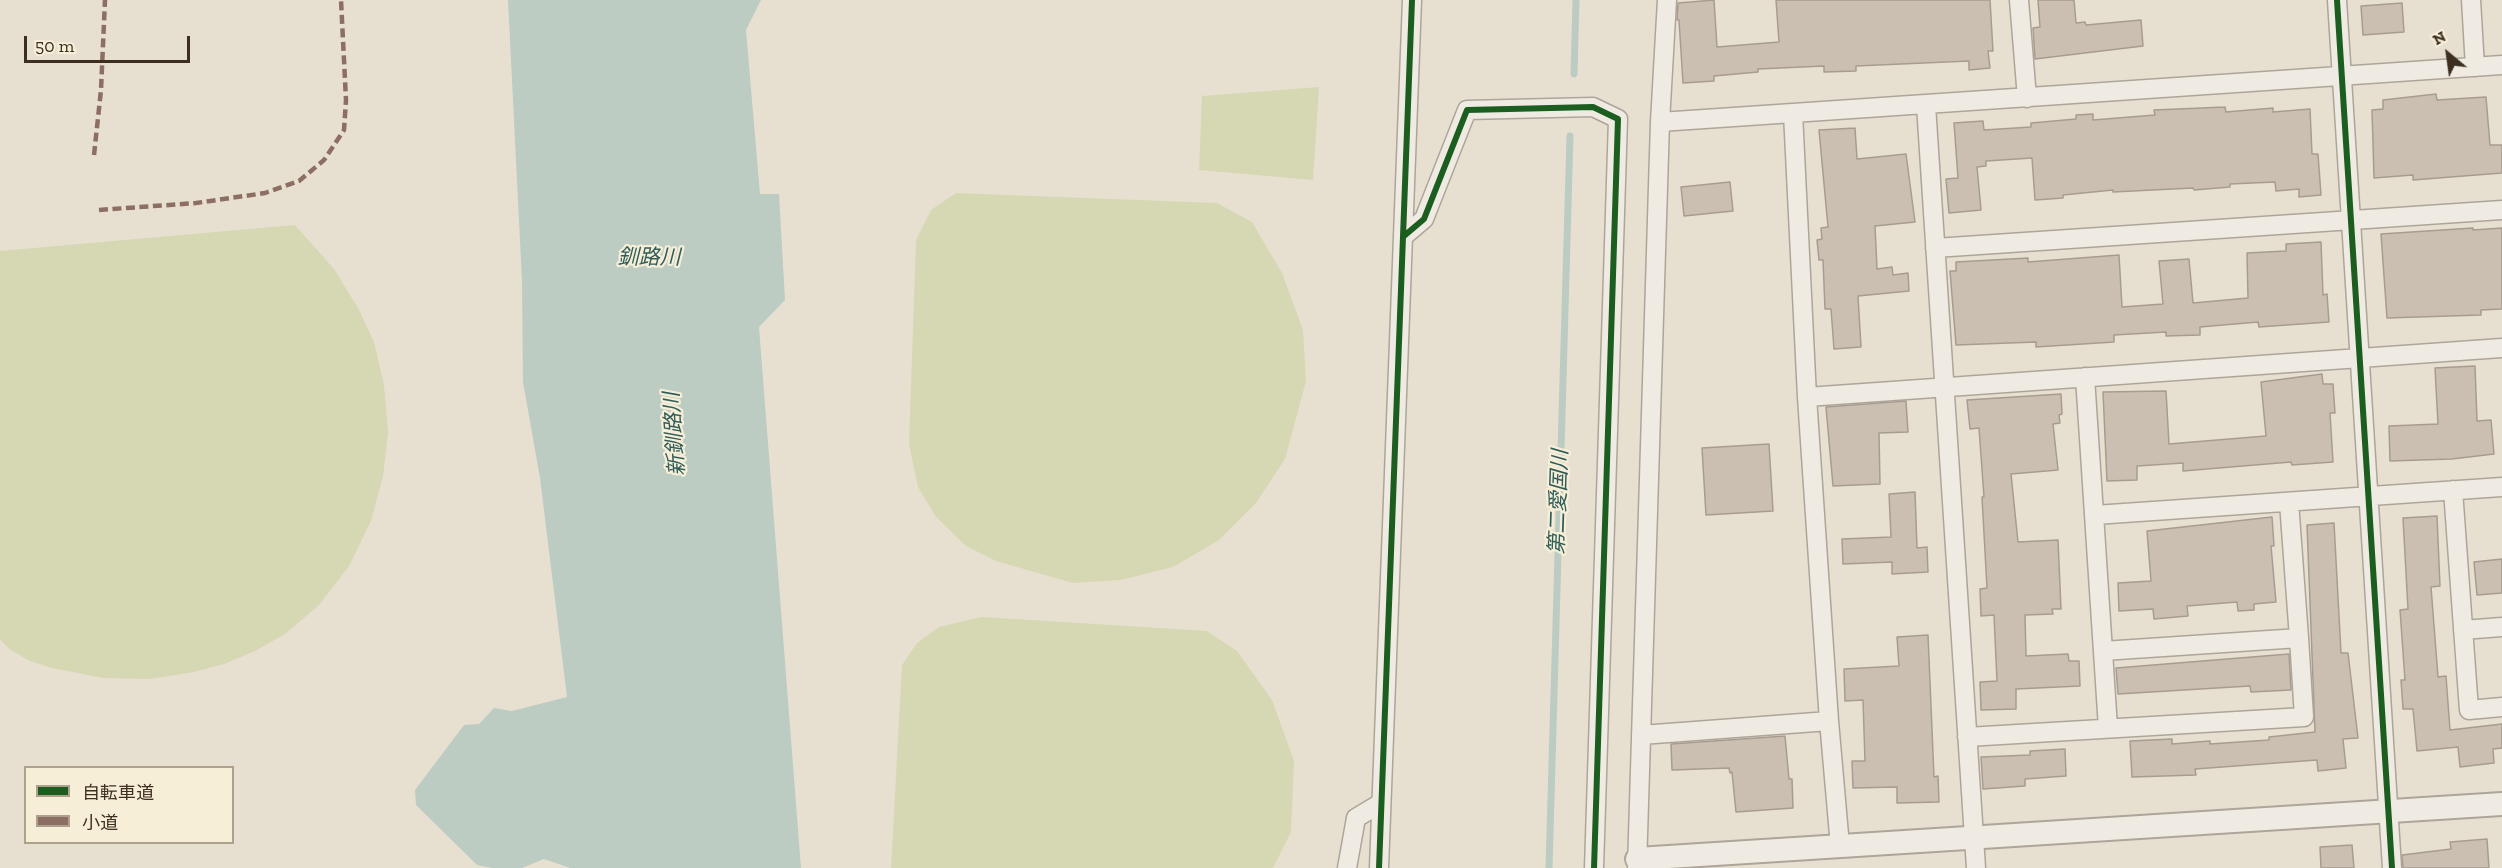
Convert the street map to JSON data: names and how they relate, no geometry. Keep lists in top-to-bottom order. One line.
{"water":["釧路川","新釧路川","第二愛国川"],"legend":["自転車道","小道"],"scale_bar":"50 m","north":"top left"}
